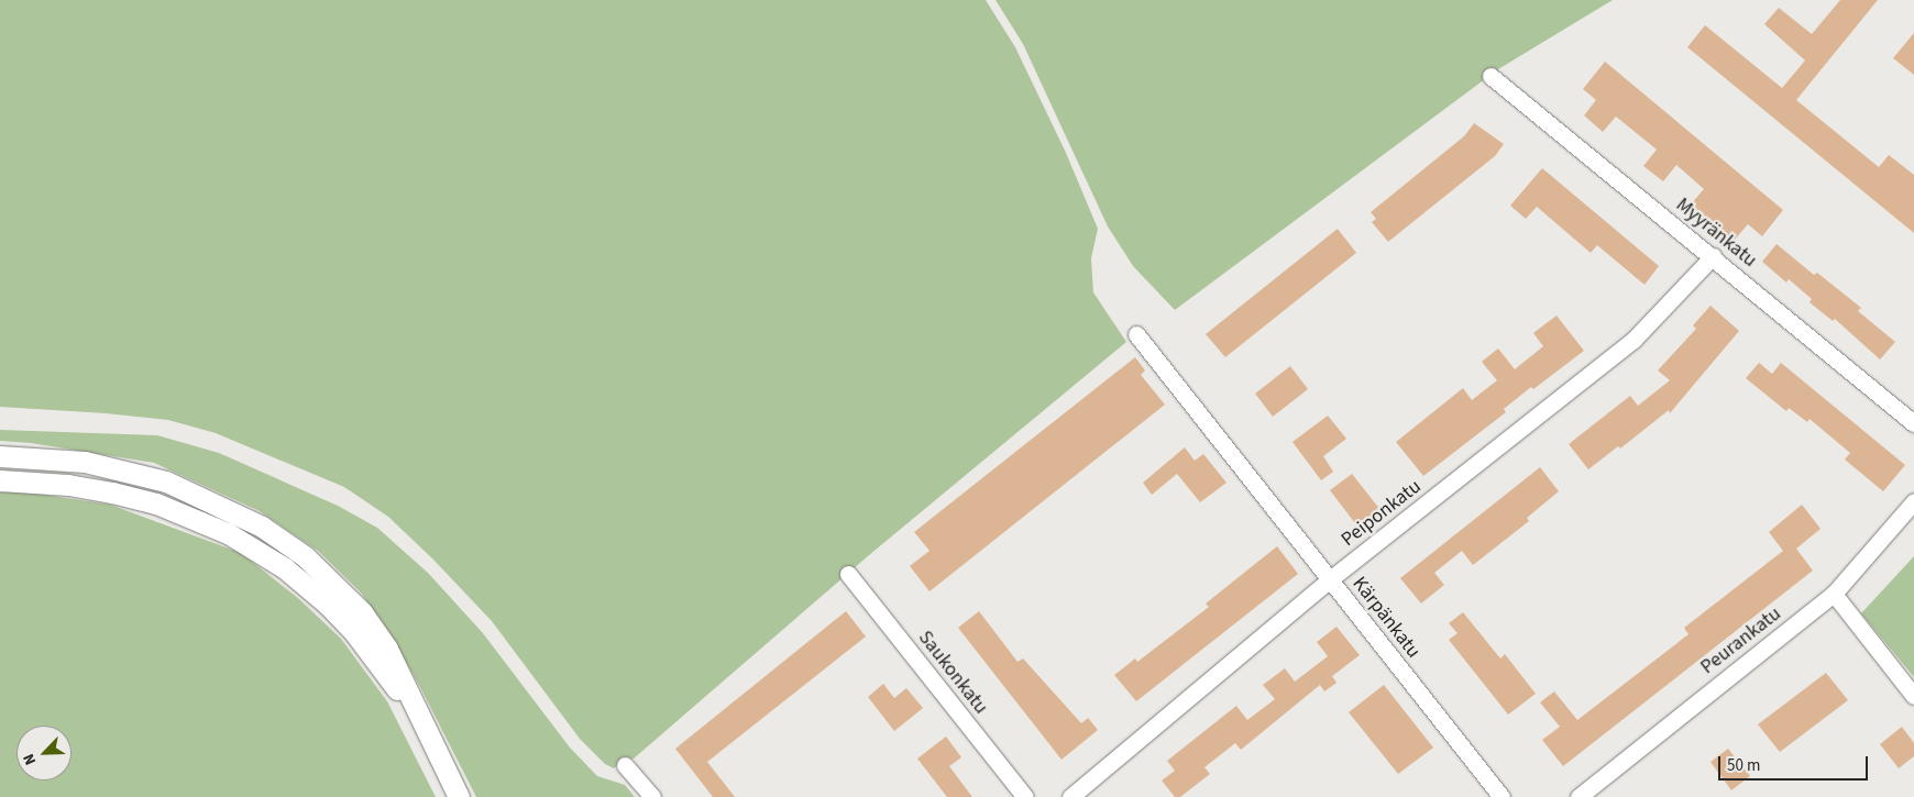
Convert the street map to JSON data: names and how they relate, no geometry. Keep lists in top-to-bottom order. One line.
{"streets":{"street":["Myyränkatu","Peiponkatu","Kärpänkatu","Peurankatu","Saukonkatu"]},"crossings":[["Myyränkatu","Peiponkatu"],["Peiponkatu","Kärpänkatu"]],"scale_bar":"50 m","north":"bottom left"}
